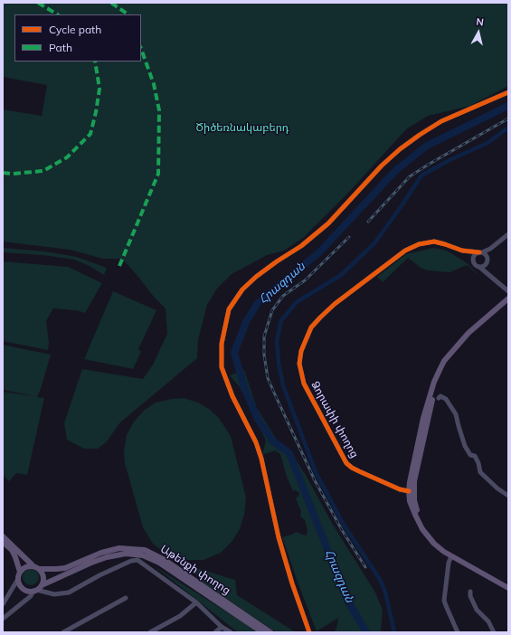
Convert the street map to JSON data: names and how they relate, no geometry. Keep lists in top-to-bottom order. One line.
{"streets":{"main road":["Աթենքի փողոց"],"street":["Ձորափի փողոց"]},"water":["Հրազդան"],"parks":["Ծիծեռնակաբերդ"],"legend":["Cycle path","Path"],"north":"top"}
